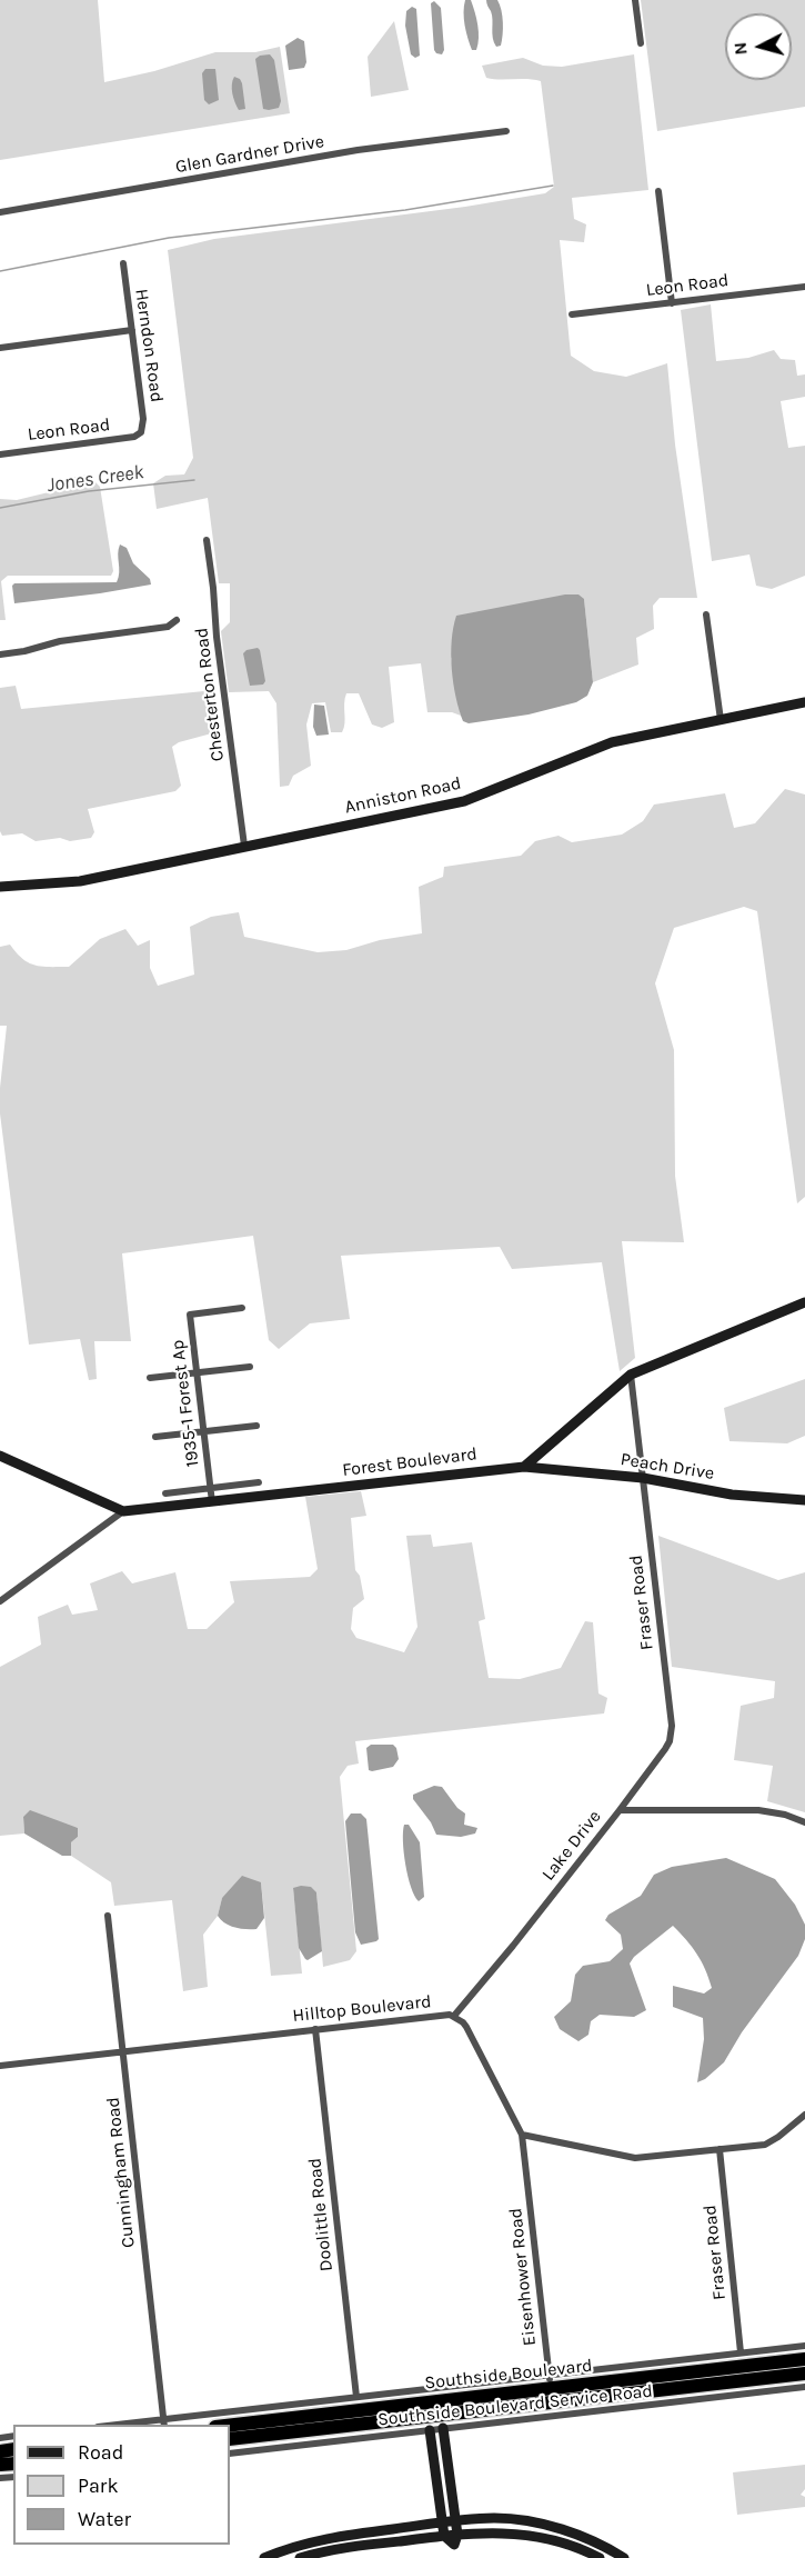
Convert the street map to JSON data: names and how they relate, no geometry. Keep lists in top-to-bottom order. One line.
{"streets":{"highway":["Southside Boulevard"],"street":["Glen Gardner Drive","Leon Road","Herndon Road","Chesterton Road","Anniston Road","1935-1 Forest Ap","Forest Boulevard","Peach Drive","Fraser Road","Lake Drive","Hilltop Boulevard","Cunningham Road","Doolittle Road","Eisenhower Road","Southside Boulevard Service Road"]},"crossings":[["Leon Road","Herndon Road"],["Chesterton Road","Anniston Road"],["1935-1 Forest Ap","Forest Boulevard"],["Forest Boulevard","Peach Drive"],["Peach Drive","Fraser Road"],["Fraser Road","Lake Drive"],["Fraser Road","Southside Boulevard Service Road"],["Lake Drive","Hilltop Boulevard"],["Hilltop Boulevard","Cunningham Road"],["Hilltop Boulevard","Doolittle Road"],["Hilltop Boulevard","Eisenhower Road"],["Cunningham Road","Southside Boulevard Service Road"],["Doolittle Road","Southside Boulevard Service Road"],["Eisenhower Road","Southside Boulevard"],["Eisenhower Road","Southside Boulevard Service Road"],["Southside Boulevard","Southside Boulevard Service Road"]],"water":["Jones Creek"],"legend":["Road","Park","Water"],"north":"left"}
